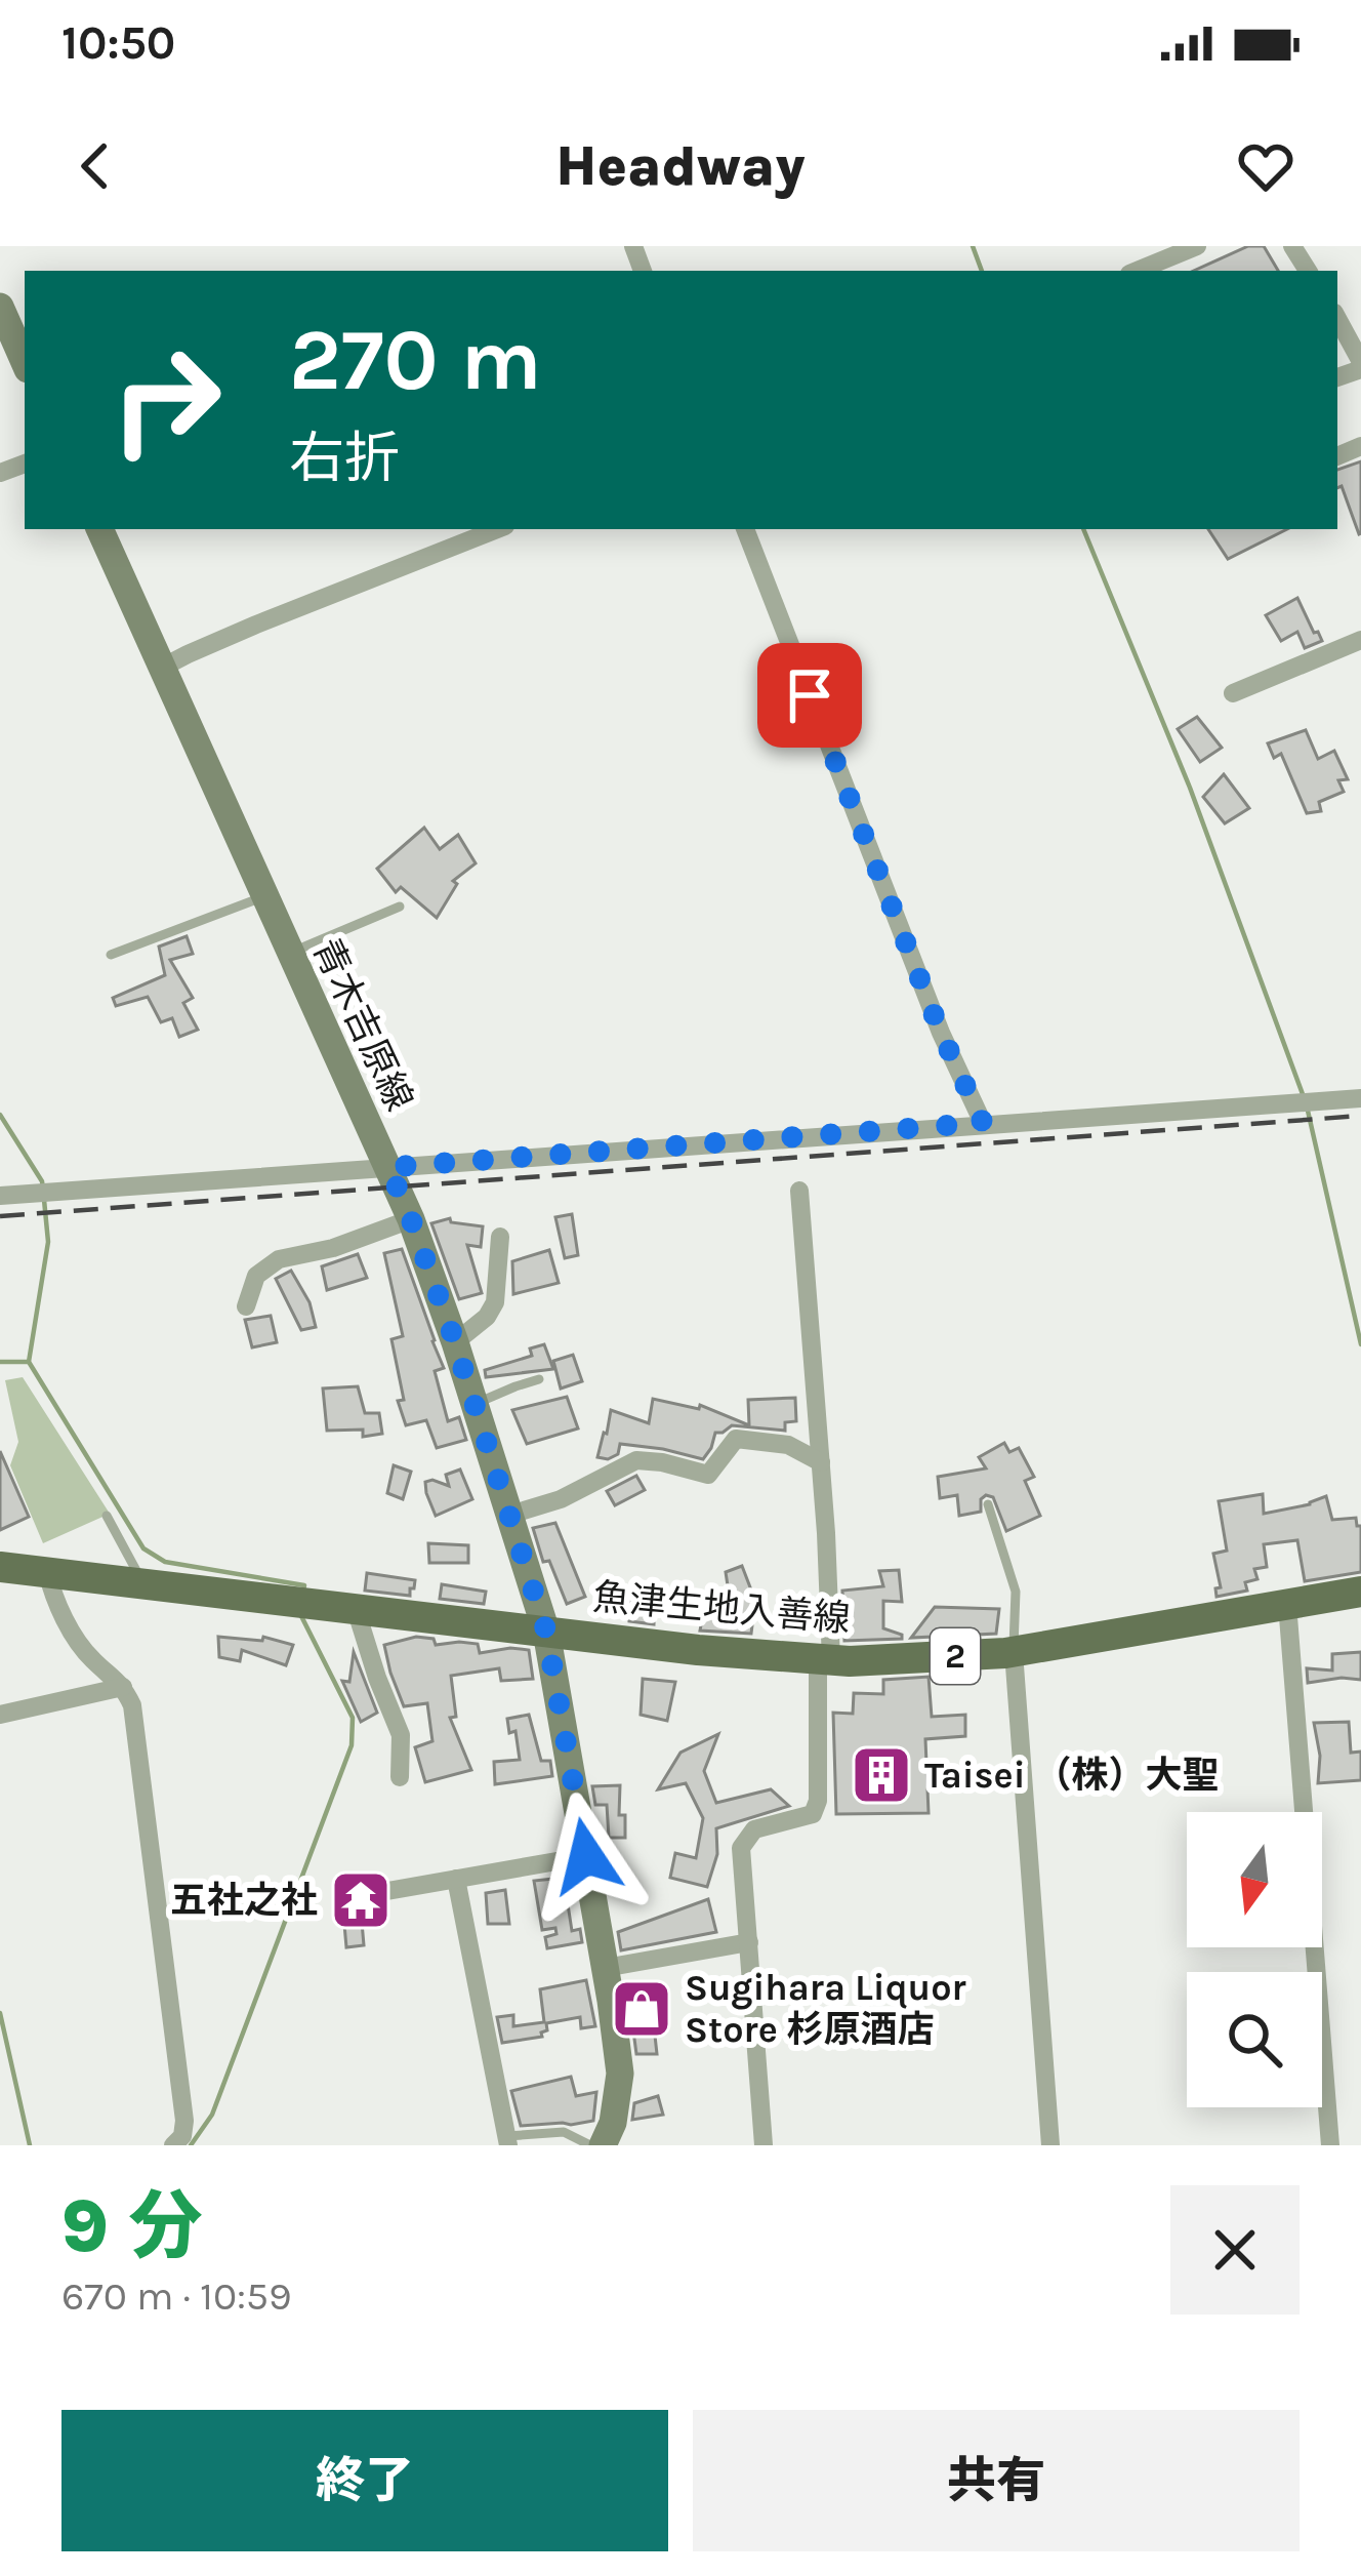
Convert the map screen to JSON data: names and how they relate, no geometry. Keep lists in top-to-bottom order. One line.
{"streets":{"main road":["青木吉原線","魚津生地入善線","2"]},"crossings":[["青木吉原線","魚津生地入善線"]],"places":{"building":["Taisei （株）大聖"],"temple":["五社之社"],"shop":["Sugihara Liquor Store 杉原酒店"]},"north":"bottom","page":{"status":"10:50","header":"Headway","turn":["270 m","右折"],"heading":["9 分","670 m · 10:59"],"buttons":["終了","共有"]}}
